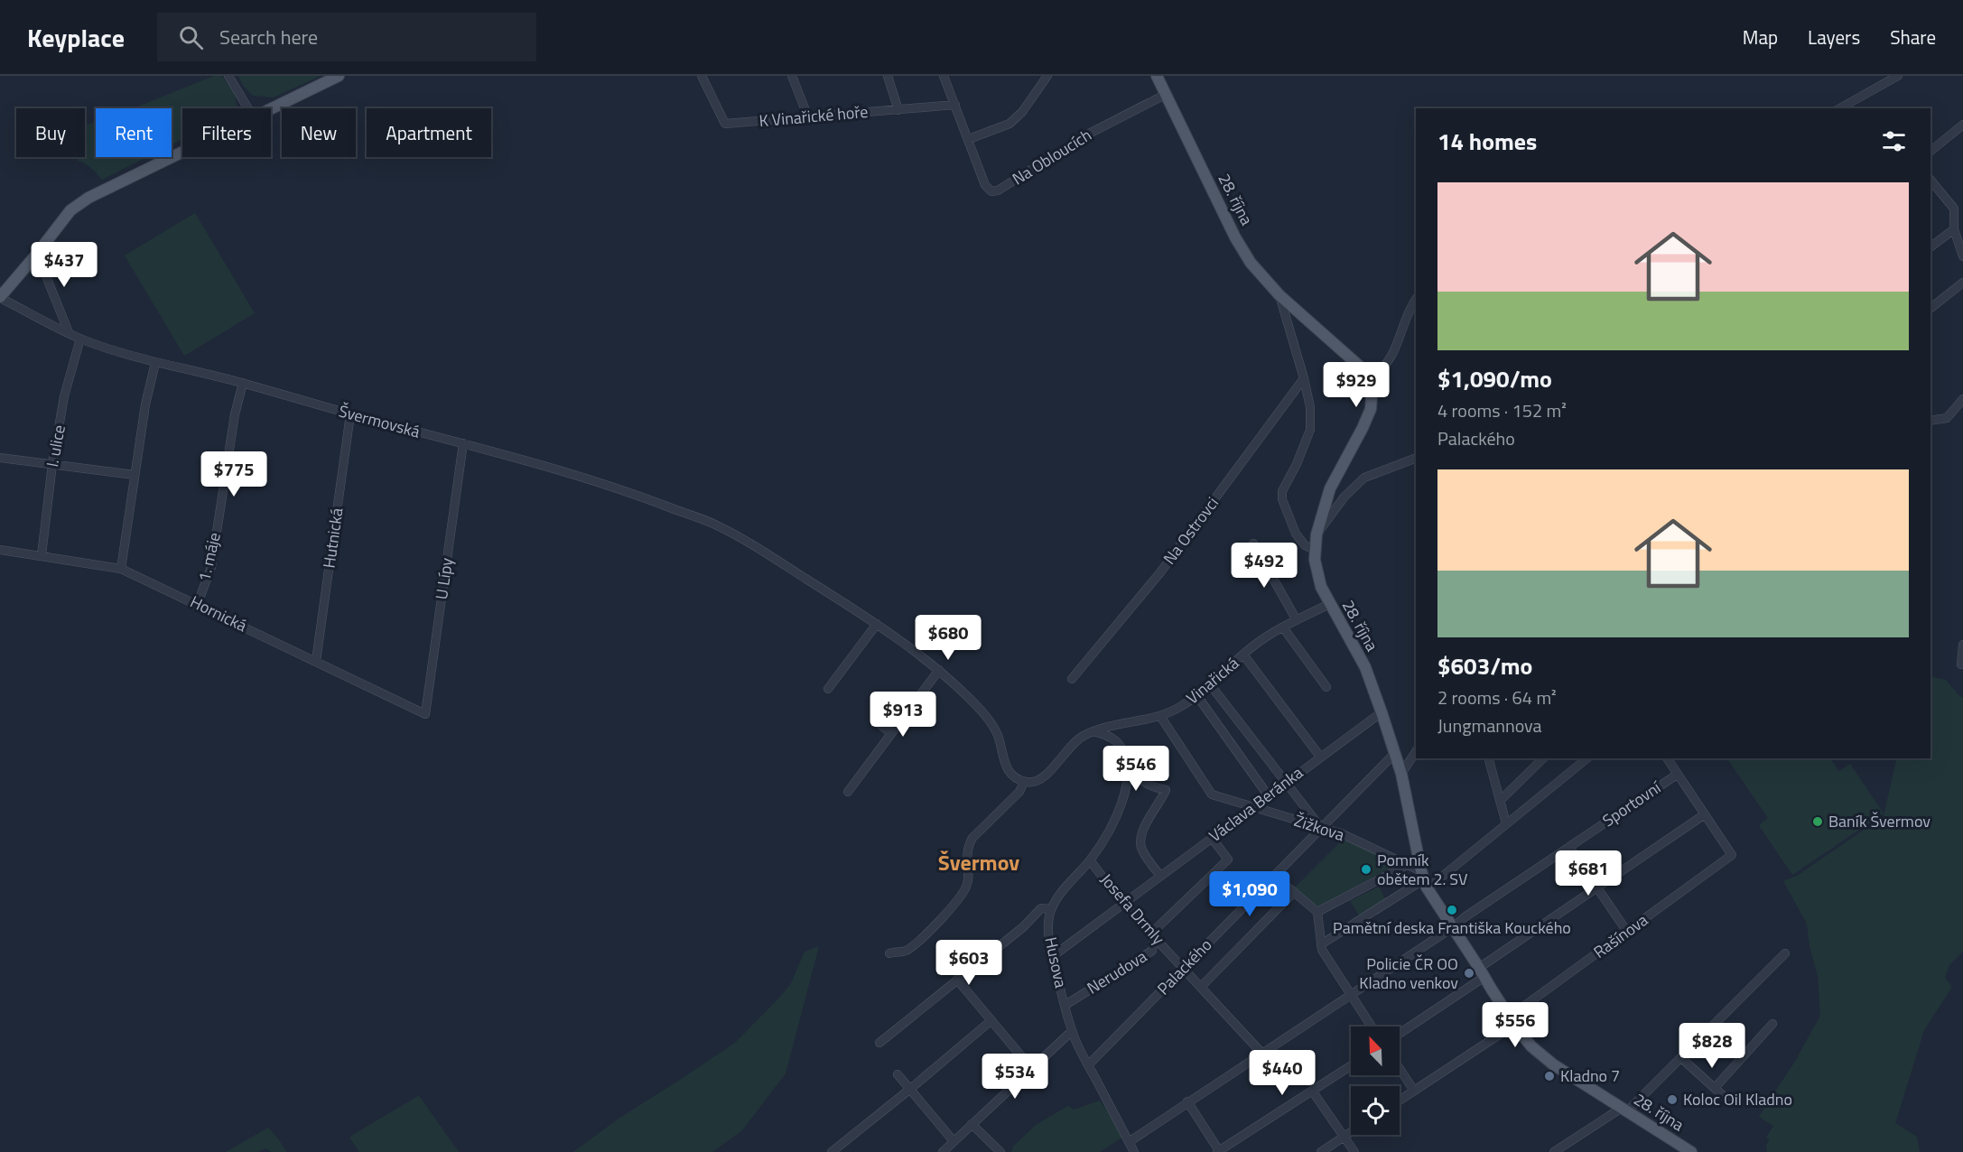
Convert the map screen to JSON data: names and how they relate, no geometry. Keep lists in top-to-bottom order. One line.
{"streets":{"main road":["28. října"],"street":["K Vinařické hoře","Na Obloucích","Švermovská","I. ulice","Na Ostrovci","Hutnická","1. máje","U Lípy","Hornická","Vinařická","Václava Beránka","Sportovní","Žižkova","Josefa Drmly","Rašínova","Husova","Palackého","Nerudova"]},"crossings":[["Na Obloucích","28. října"],["28. října","Vinařická"],["28. října","Václava Beránka"],["28. října","Sportovní"],["28. října","Žižkova"],["28. října","Rašínova"],["28. října","Palackého"],["Švermovská","I. ulice"],["Švermovská","Hutnická"],["Švermovská","1. máje"],["Švermovská","U Lípy"],["I. ulice","Hornická"],["Hutnická","Hornická"],["1. máje","Hornická"],["U Lípy","Hornická"],["Vinařická","Žižkova"],["Václava Beránka","Žižkova"],["Václava Beránka","Josefa Drmly"],["Václava Beránka","Husova"],["Václava Beránka","Nerudova"],["Sportovní","Josefa Drmly"],["Sportovní","Husova"],["Žižkova","Palackého"],["Josefa Drmly","Palackého"],["Josefa Drmly","Nerudova"],["Husova","Palackého"],["Husova","Nerudova"]],"districts":["Švermov"],"places":["Baník Švermov","Pomník obětem 2. SV","Pamětní deska Františka Kouckého","Policie ČR OO Kladno venkov","Kladno 7","Koloc Oil Kladno"],"north":"top left","page":{"header":"Keyplace","search":"Search here","nav":["Map","Layers","Share"],"chip":["Buy","Rent","Filters","New","Apartment"],"heading":"14 homes","list":[{"name":"$1,090/mo","note":"4 rooms · 152 m² · Palackého"},{"name":"$603/mo","note":"2 rooms · 64 m² · Jungmannova"}],"price":["$437","$929","$775","$492","$680","$913","$546","$681","$1,090","$603","$556","$828","$440","$534"]}}
